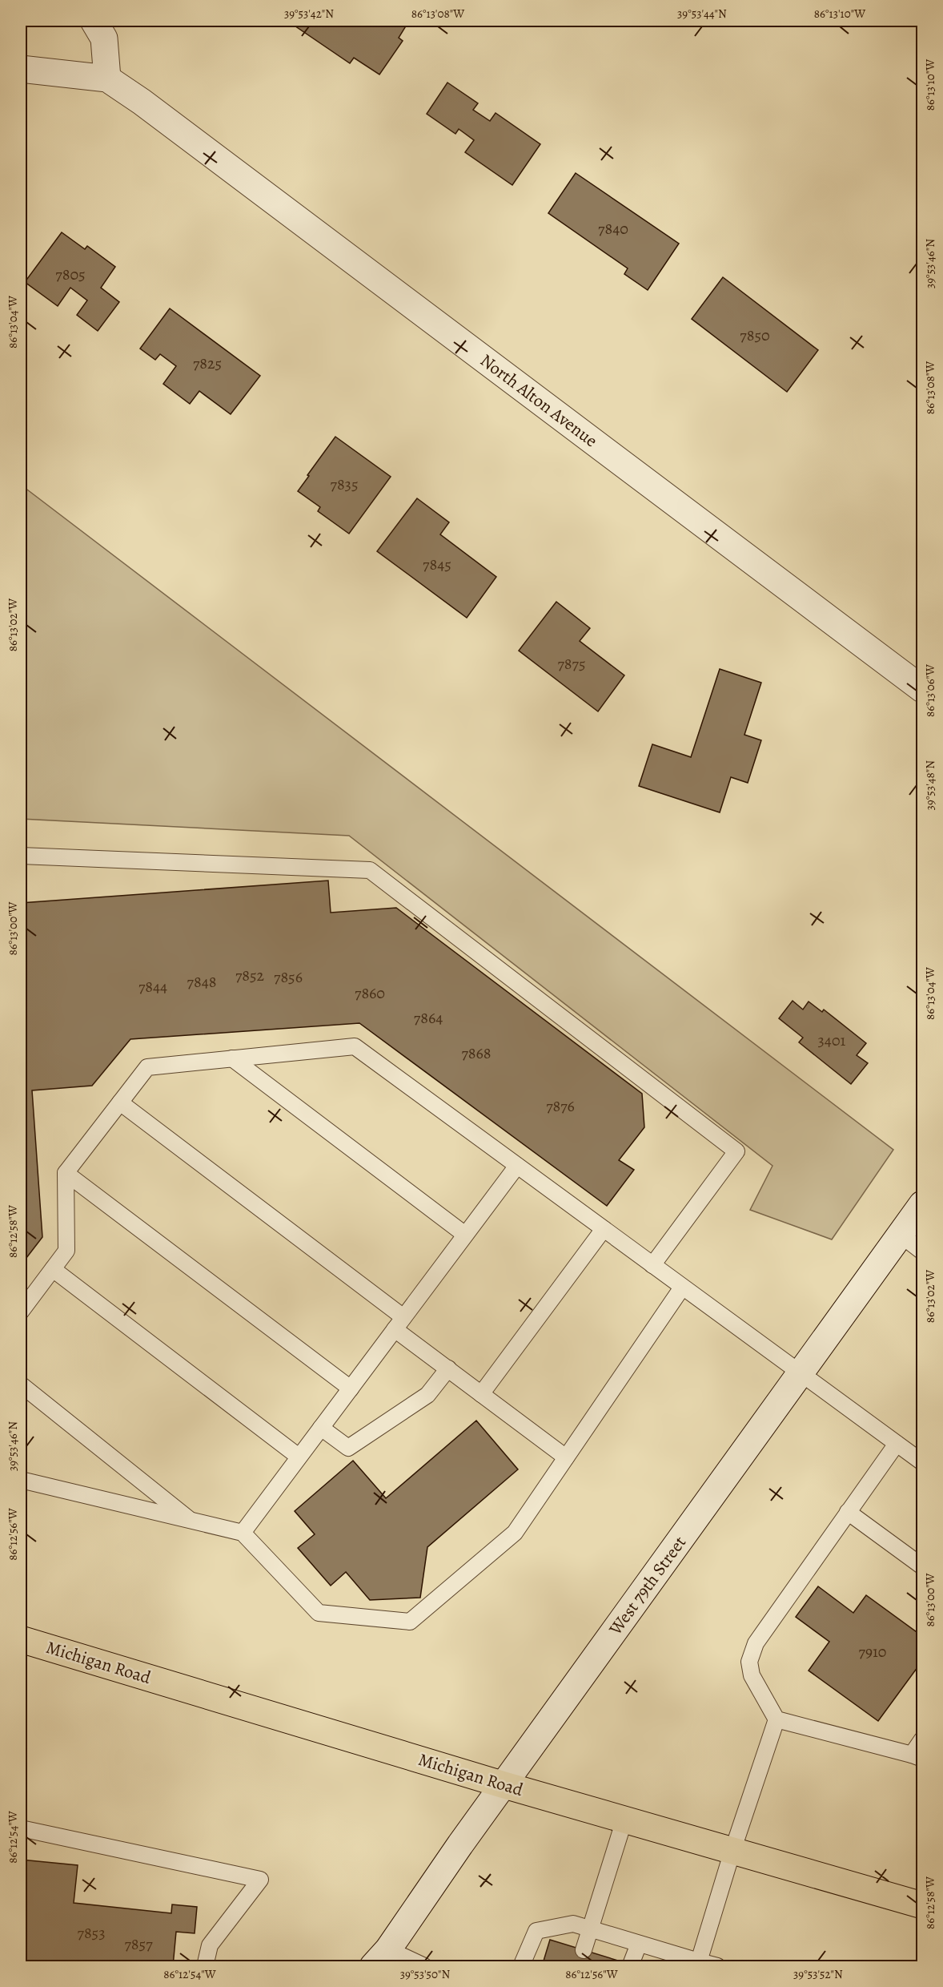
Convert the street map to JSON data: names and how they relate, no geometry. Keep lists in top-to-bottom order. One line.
{"streets":{"main road":["Michigan Road"],"street":["North Alton Avenue","West 79th Street"]},"crossings":[["West 79th Street","Michigan Road"]],"house_numbers":["7840","7805","7850","7825","7835","7845","7875","7852","7856","7848","7844","7860","7864","3401","7868","7876","7910","7853","7857"],"coordinates":["39°53'42\"N","86°13'08\"W","39°53'44\"N","86°13'10\"W","39°53'46\"N","86°13'04\"W","86°13'02\"W","86°13'06\"W","39°53'48\"N","86°13'00\"W","86°12'58\"W","86°12'56\"W","86°12'54\"W","39°53'50\"N","39°53'52\"N"]}
